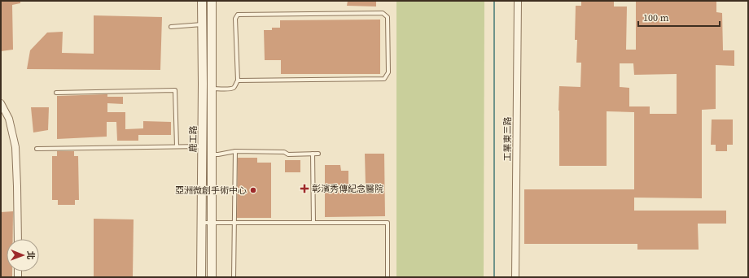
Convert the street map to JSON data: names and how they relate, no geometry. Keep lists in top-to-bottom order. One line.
{"streets":{"street":["鹿工路","工業東三路"]},"places":{"health":["彰濱秀傳紀念醫院"],"other":["亞洲微創手術中心"]},"scale_bar":"100 m","north":"right"}
